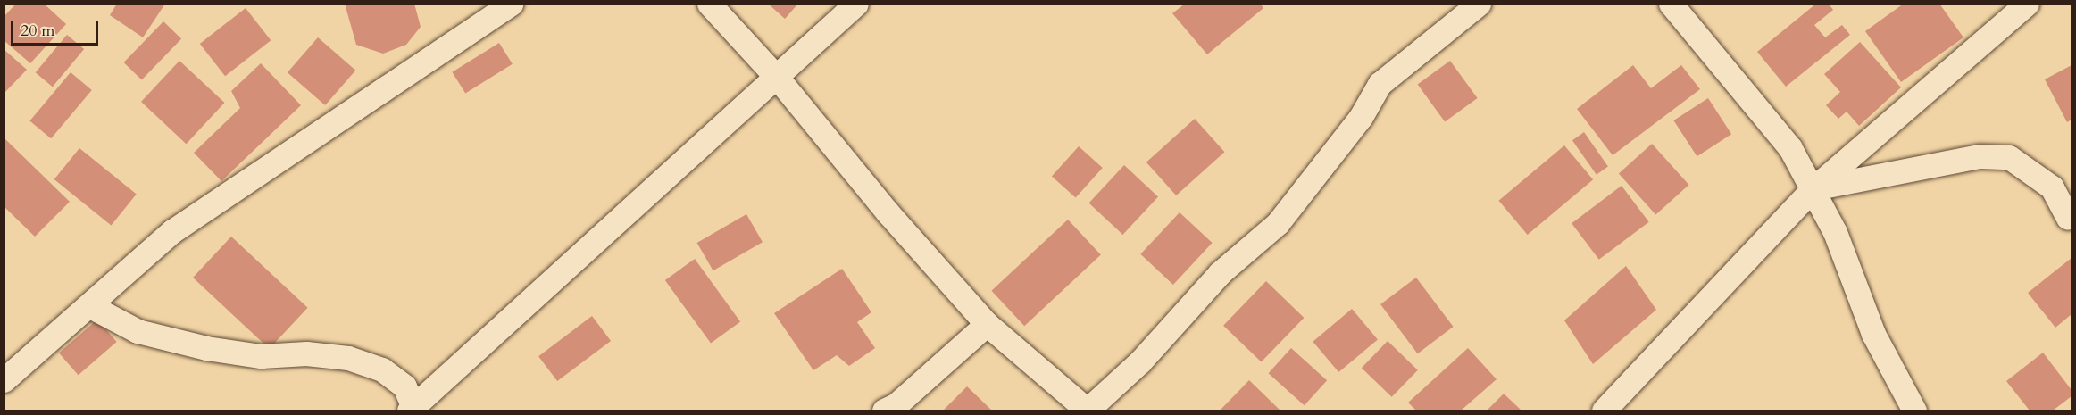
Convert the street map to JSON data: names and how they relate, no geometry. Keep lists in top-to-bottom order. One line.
{"scale_bar":"20 m"}
